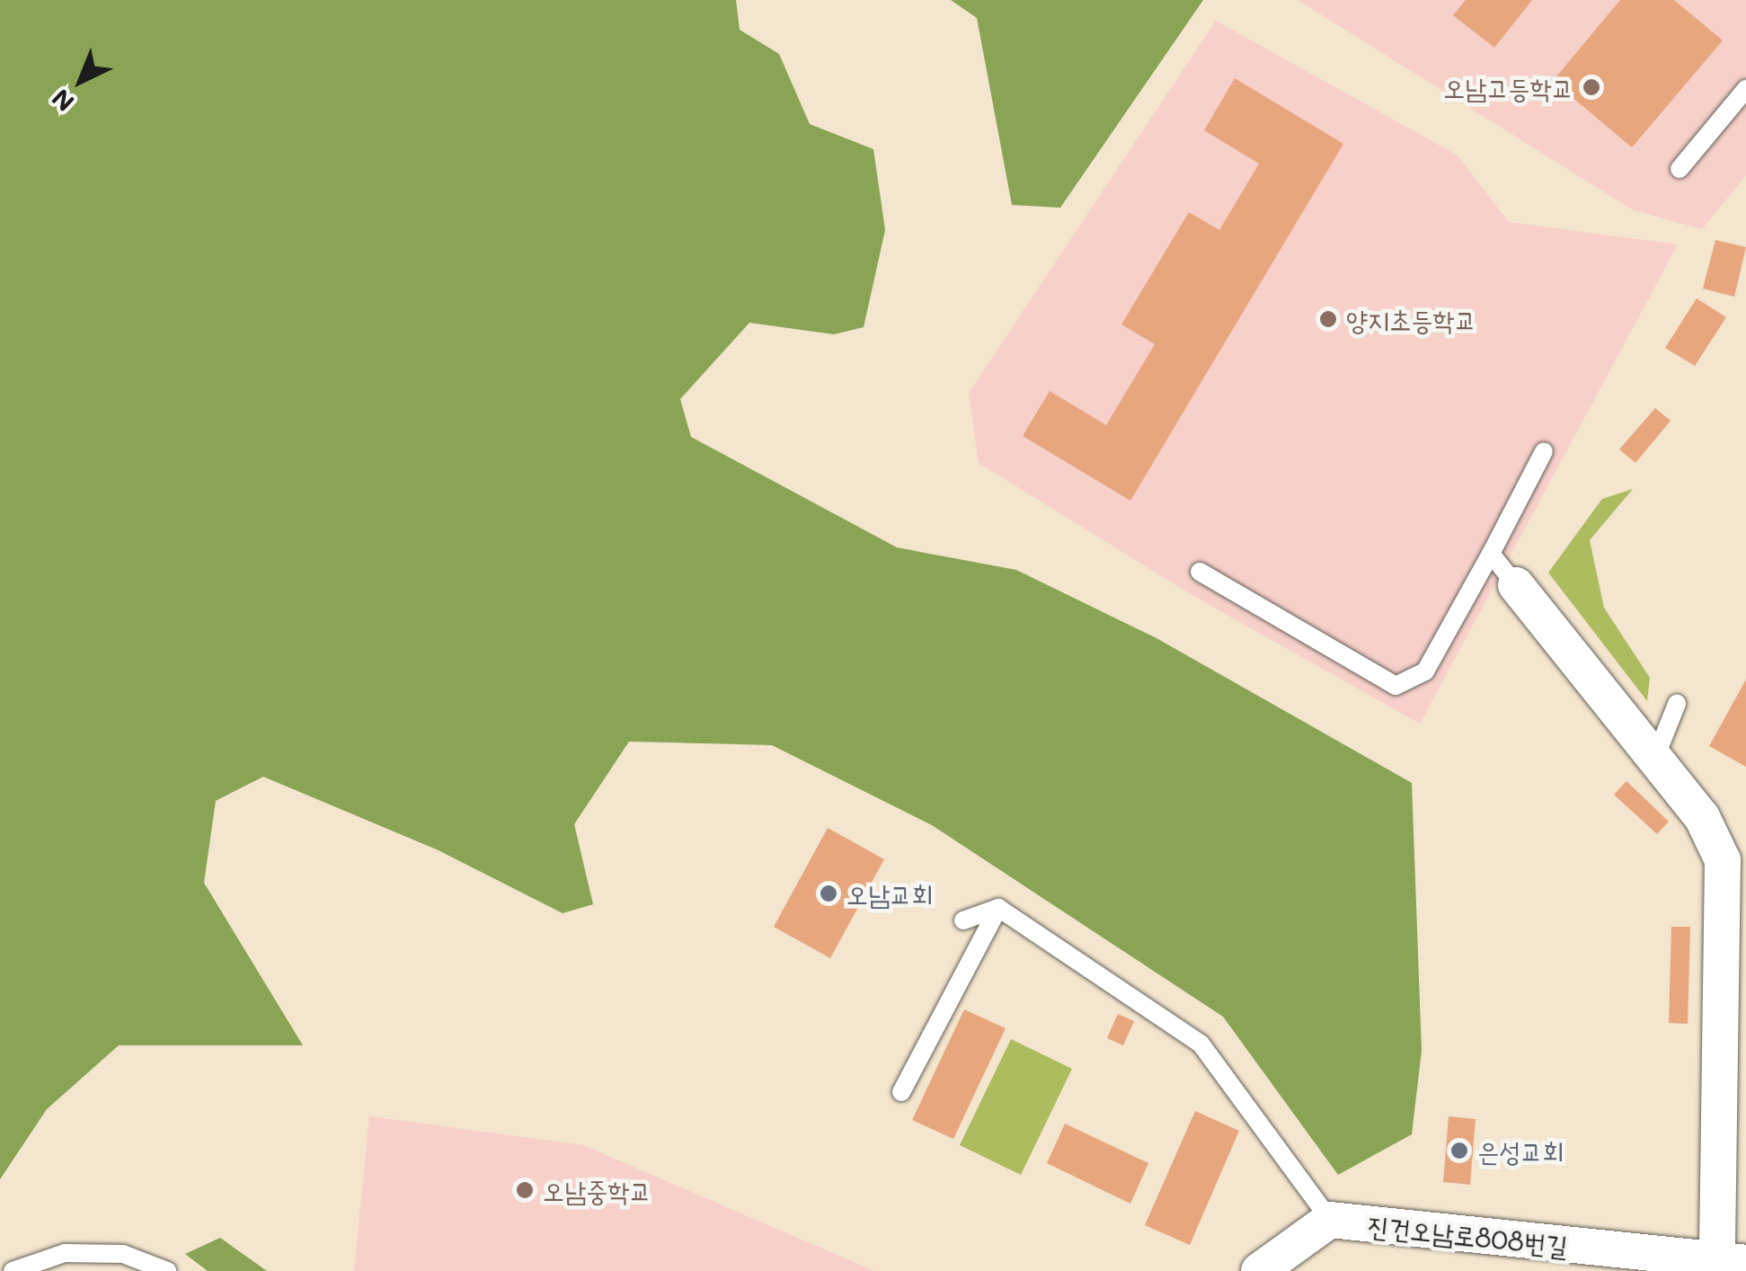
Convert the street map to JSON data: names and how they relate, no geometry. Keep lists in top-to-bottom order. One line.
{"streets":{"street":["진건오남로808번길"]},"places":["오남고등학교","양지초등학교","오남교회","은성교회","오남중학교"],"north":"bottom left"}
